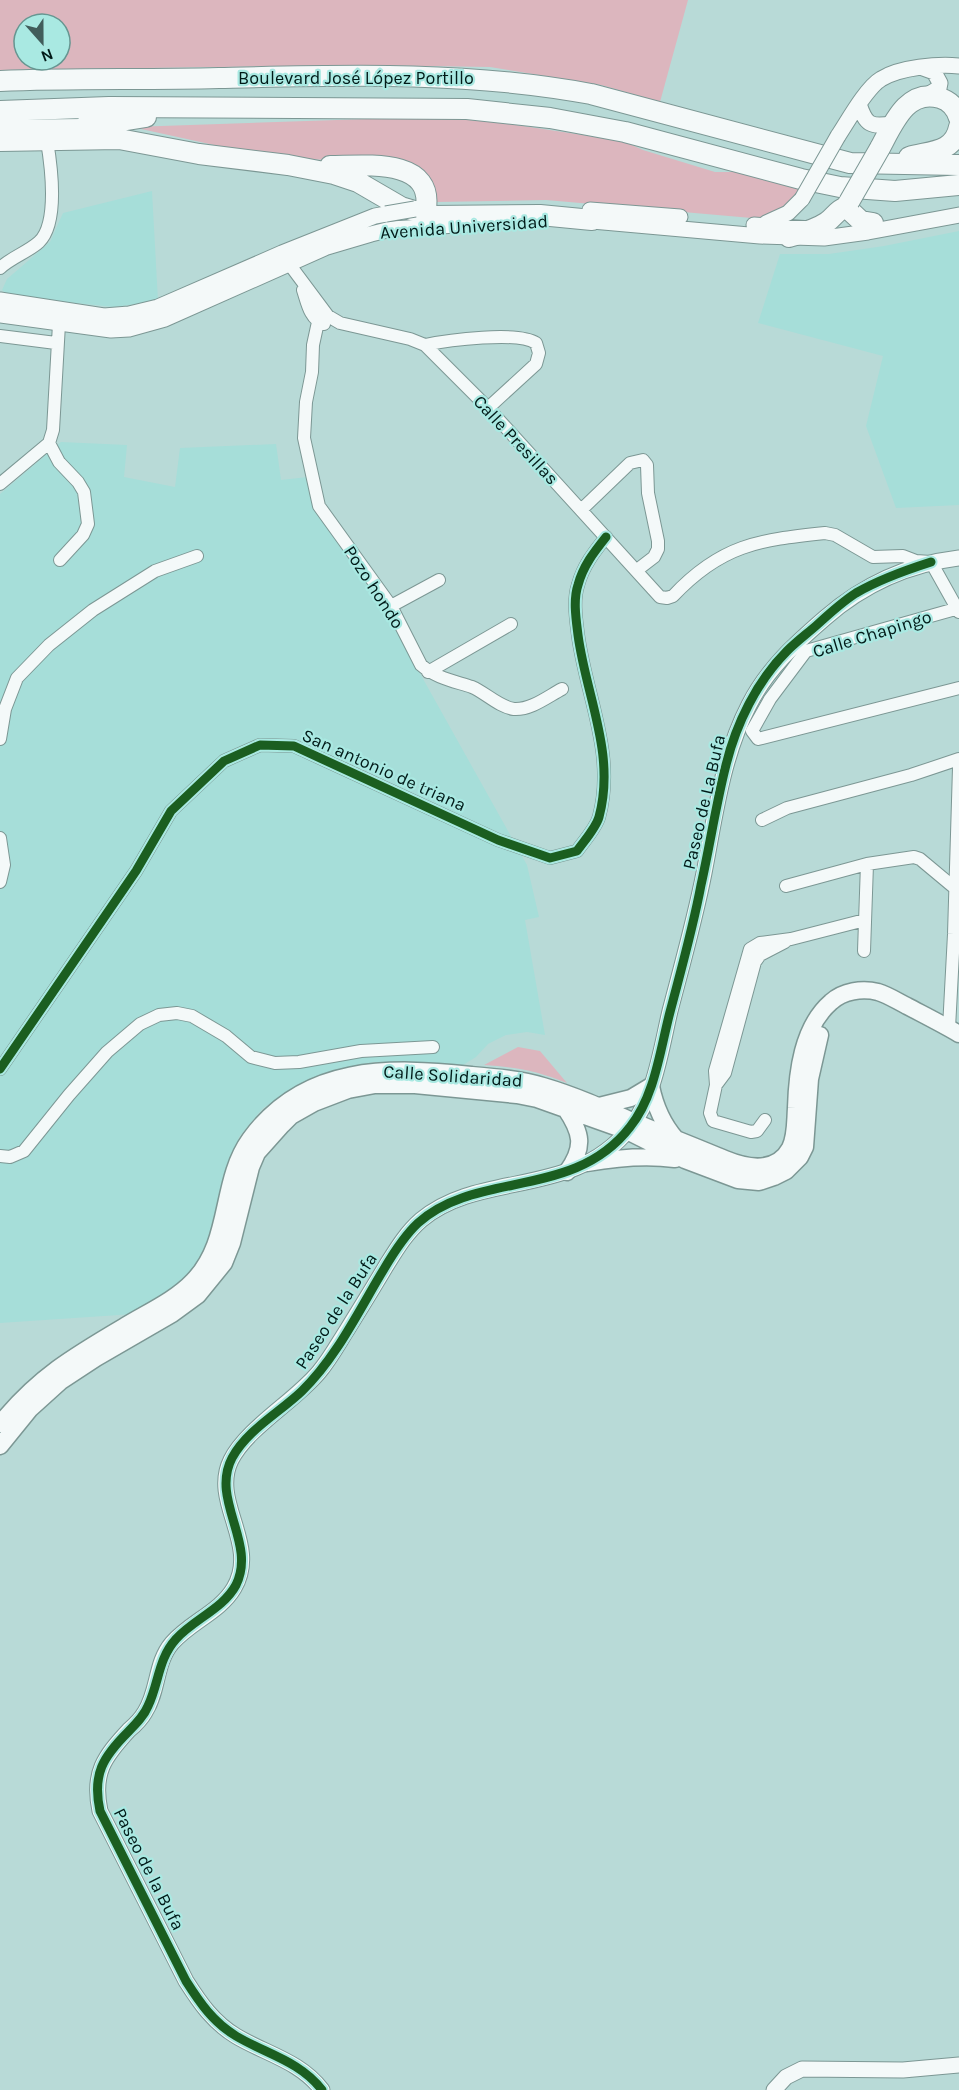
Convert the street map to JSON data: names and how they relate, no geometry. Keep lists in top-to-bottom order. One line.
{"streets":{"main road":["Boulevard José López Portillo","Calle Solidaridad"],"street":["Avenida Universidad","Calle Presillas","Pozo hondo","Calle Chapingo","San antonio de triana","Paseo de La Bufa","Paseo de la Bufa"]},"crossings":[["Calle Presillas","San antonio de triana"],["Calle Presillas","Paseo de La Bufa"],["Paseo de La Bufa","Paseo de la Bufa"],["Calle Solidaridad","Paseo de la Bufa"]],"north":"bottom"}
